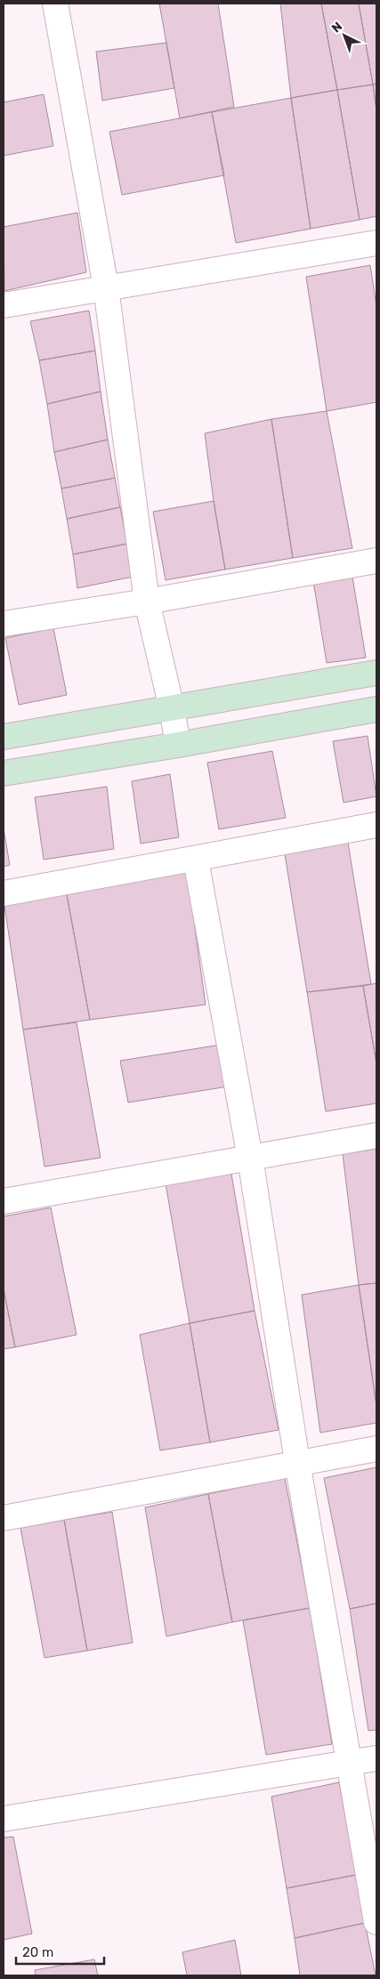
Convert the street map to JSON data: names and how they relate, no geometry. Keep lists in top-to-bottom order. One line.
{"scale_bar":"20 m","north":"top left"}
